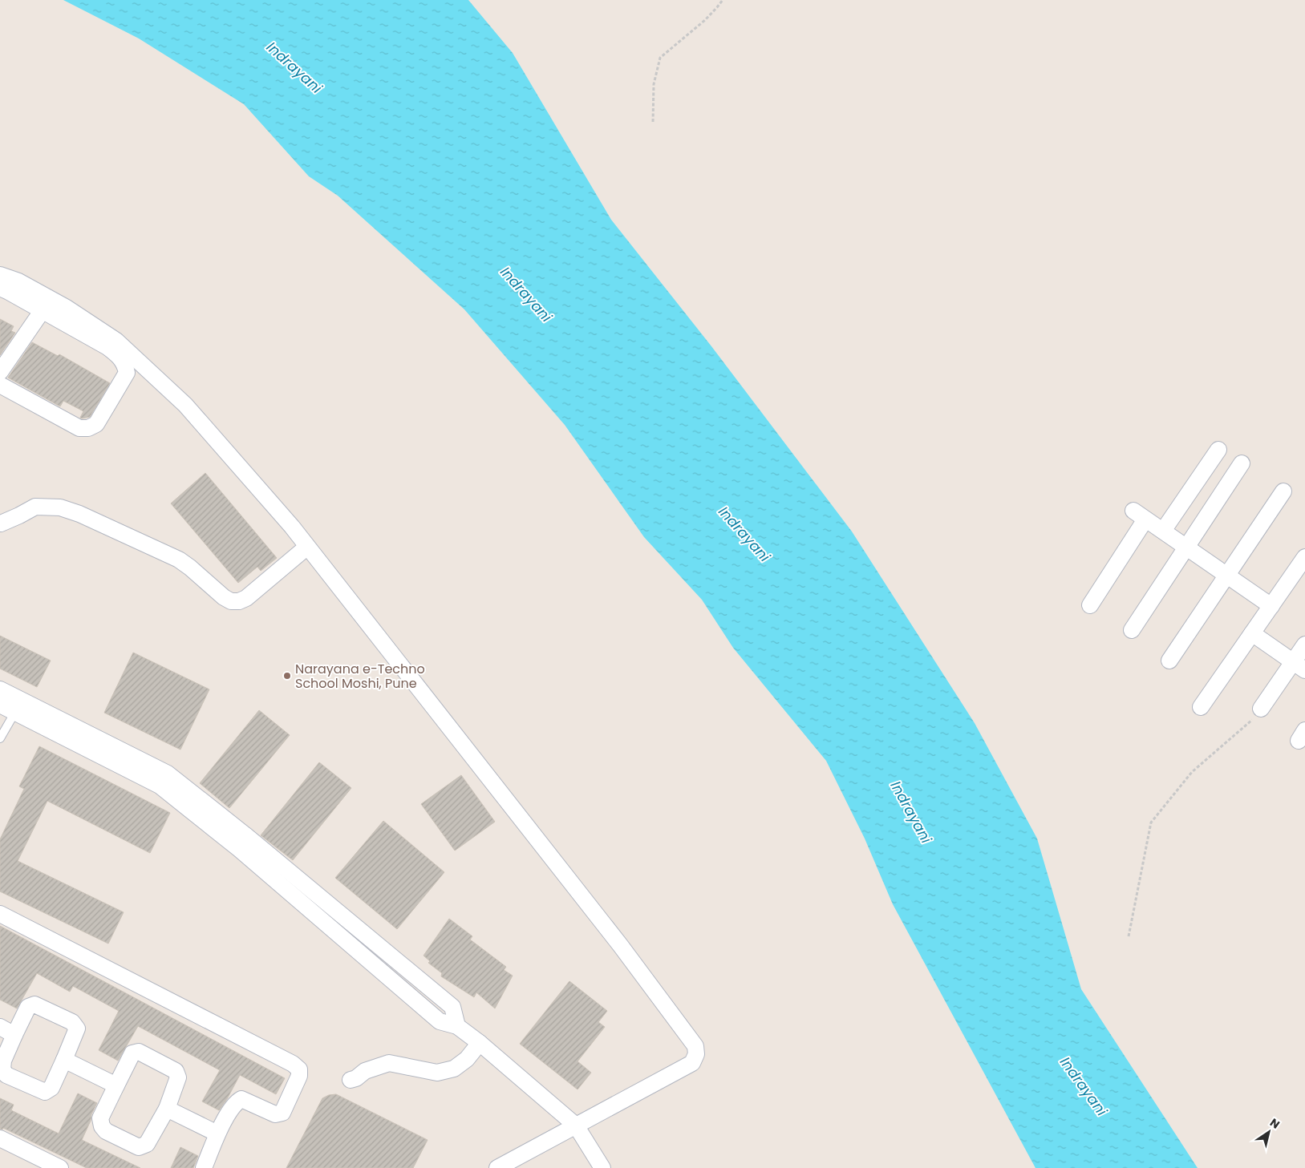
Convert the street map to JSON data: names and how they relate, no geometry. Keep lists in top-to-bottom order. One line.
{"water":["Indrayani"],"places":["Narayana e-Techno School Moshi, Pune"],"north":"top right"}
